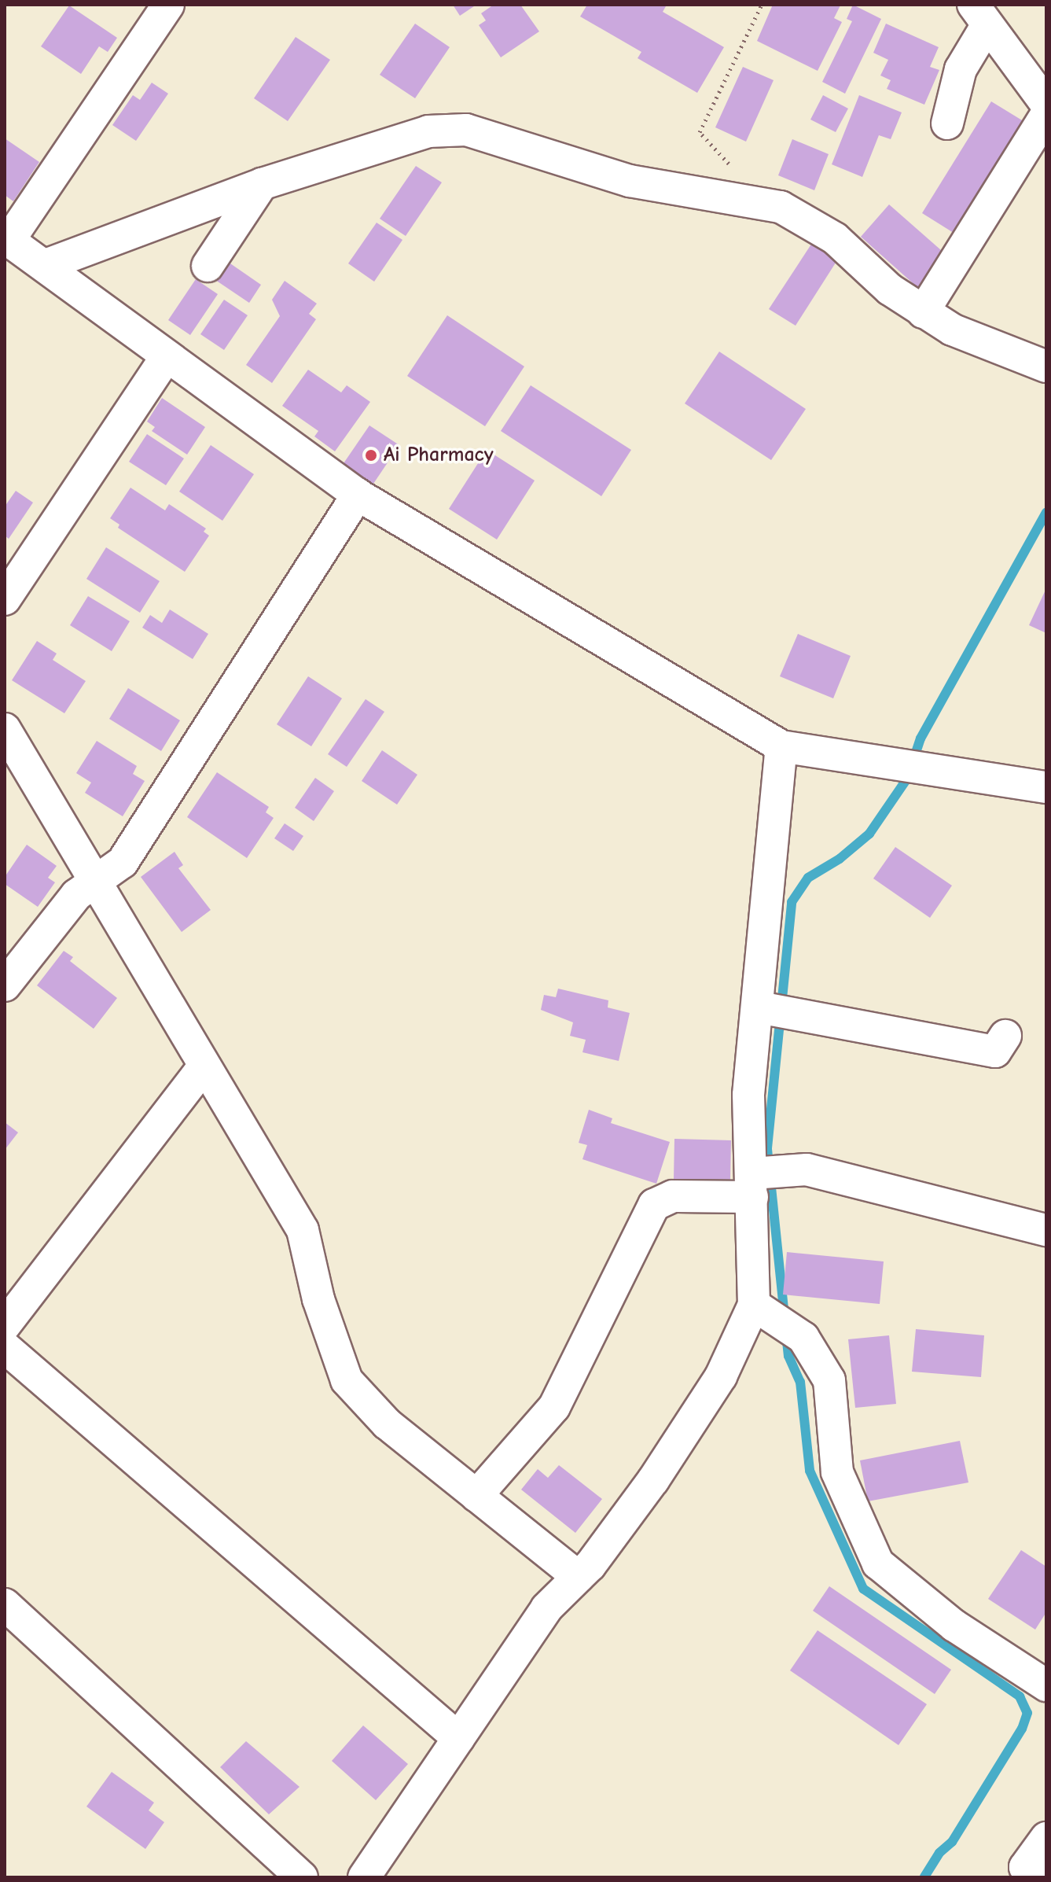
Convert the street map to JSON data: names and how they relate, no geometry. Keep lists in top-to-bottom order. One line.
{"places":["Ai Pharmacy"]}
